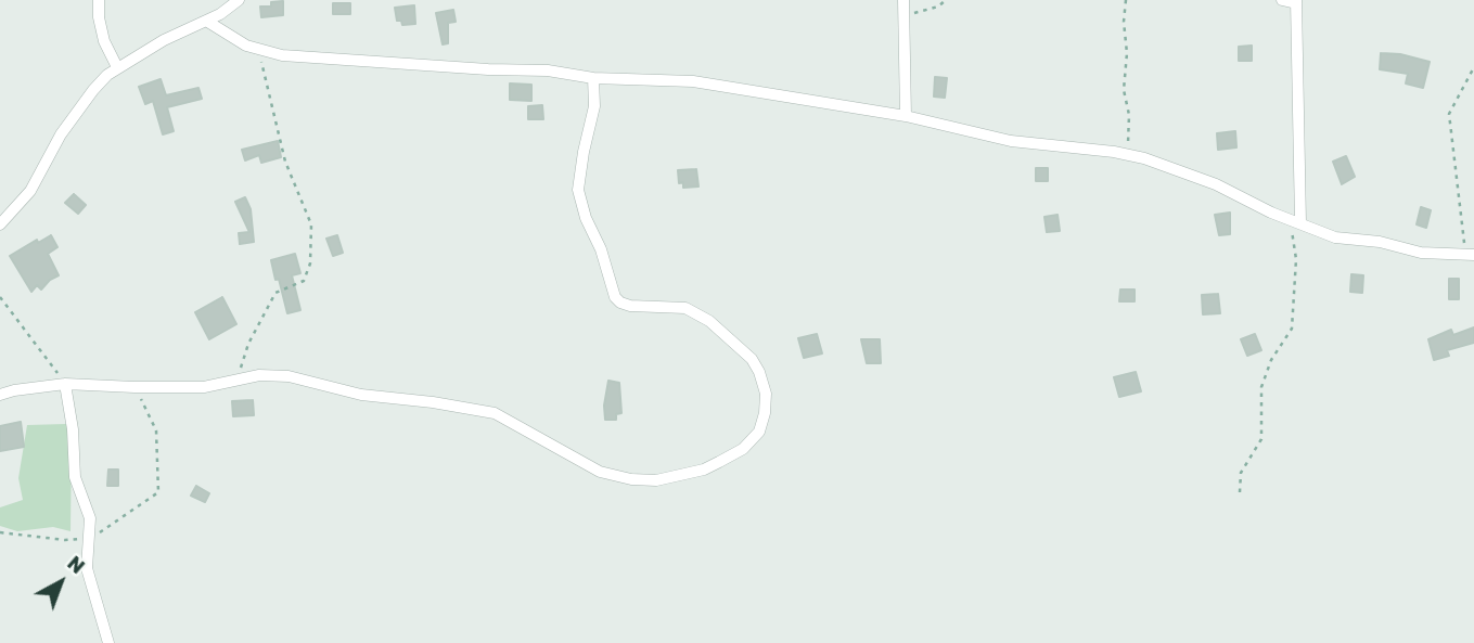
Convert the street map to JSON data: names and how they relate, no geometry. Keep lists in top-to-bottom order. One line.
{"north":"top right"}
